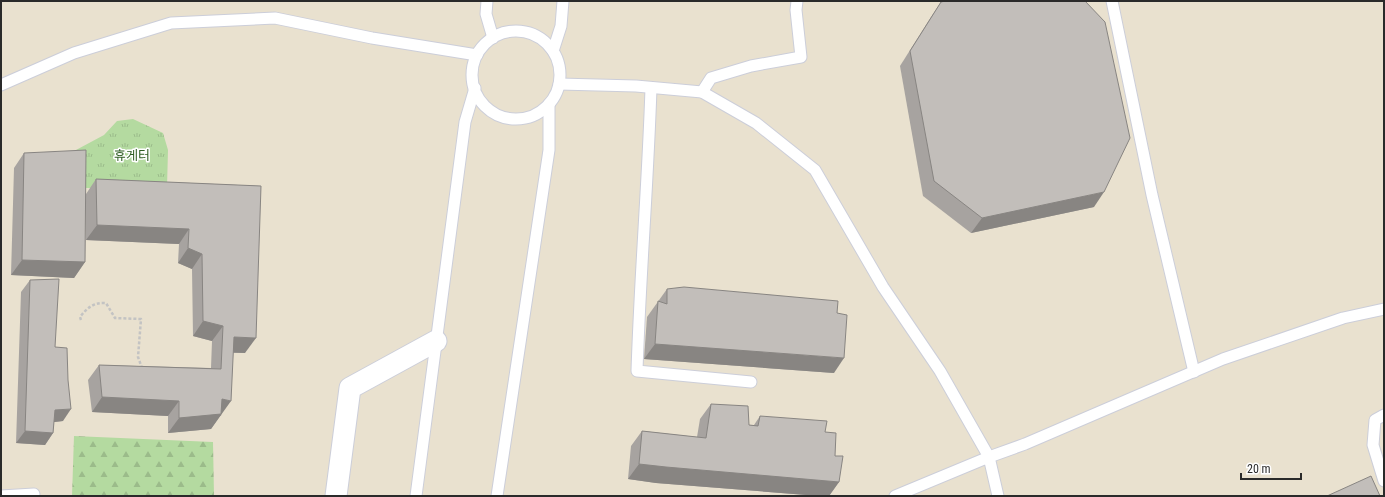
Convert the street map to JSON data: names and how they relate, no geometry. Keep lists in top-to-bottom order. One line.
{"parks":["휴게터"],"scale_bar":"20 m"}
